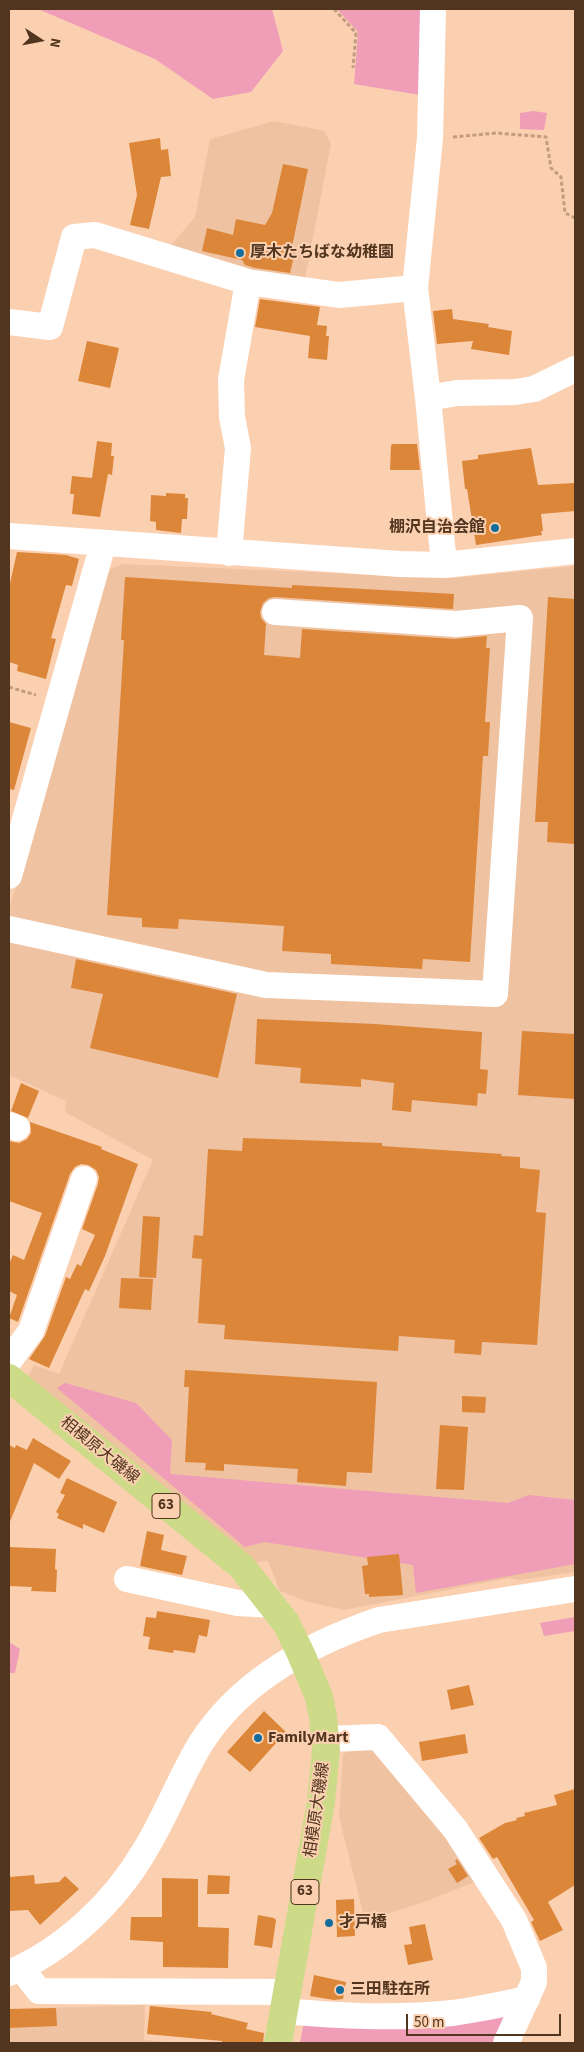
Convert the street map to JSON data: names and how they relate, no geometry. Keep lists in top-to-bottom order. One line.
{"streets":{"main road":["相模原大磯線","63"]},"places":["厚木たちばな幼稚園","棚沢自治会館","FamilyMart","才戸橋","三田駐在所"],"scale_bar":"50 m","north":"right"}
